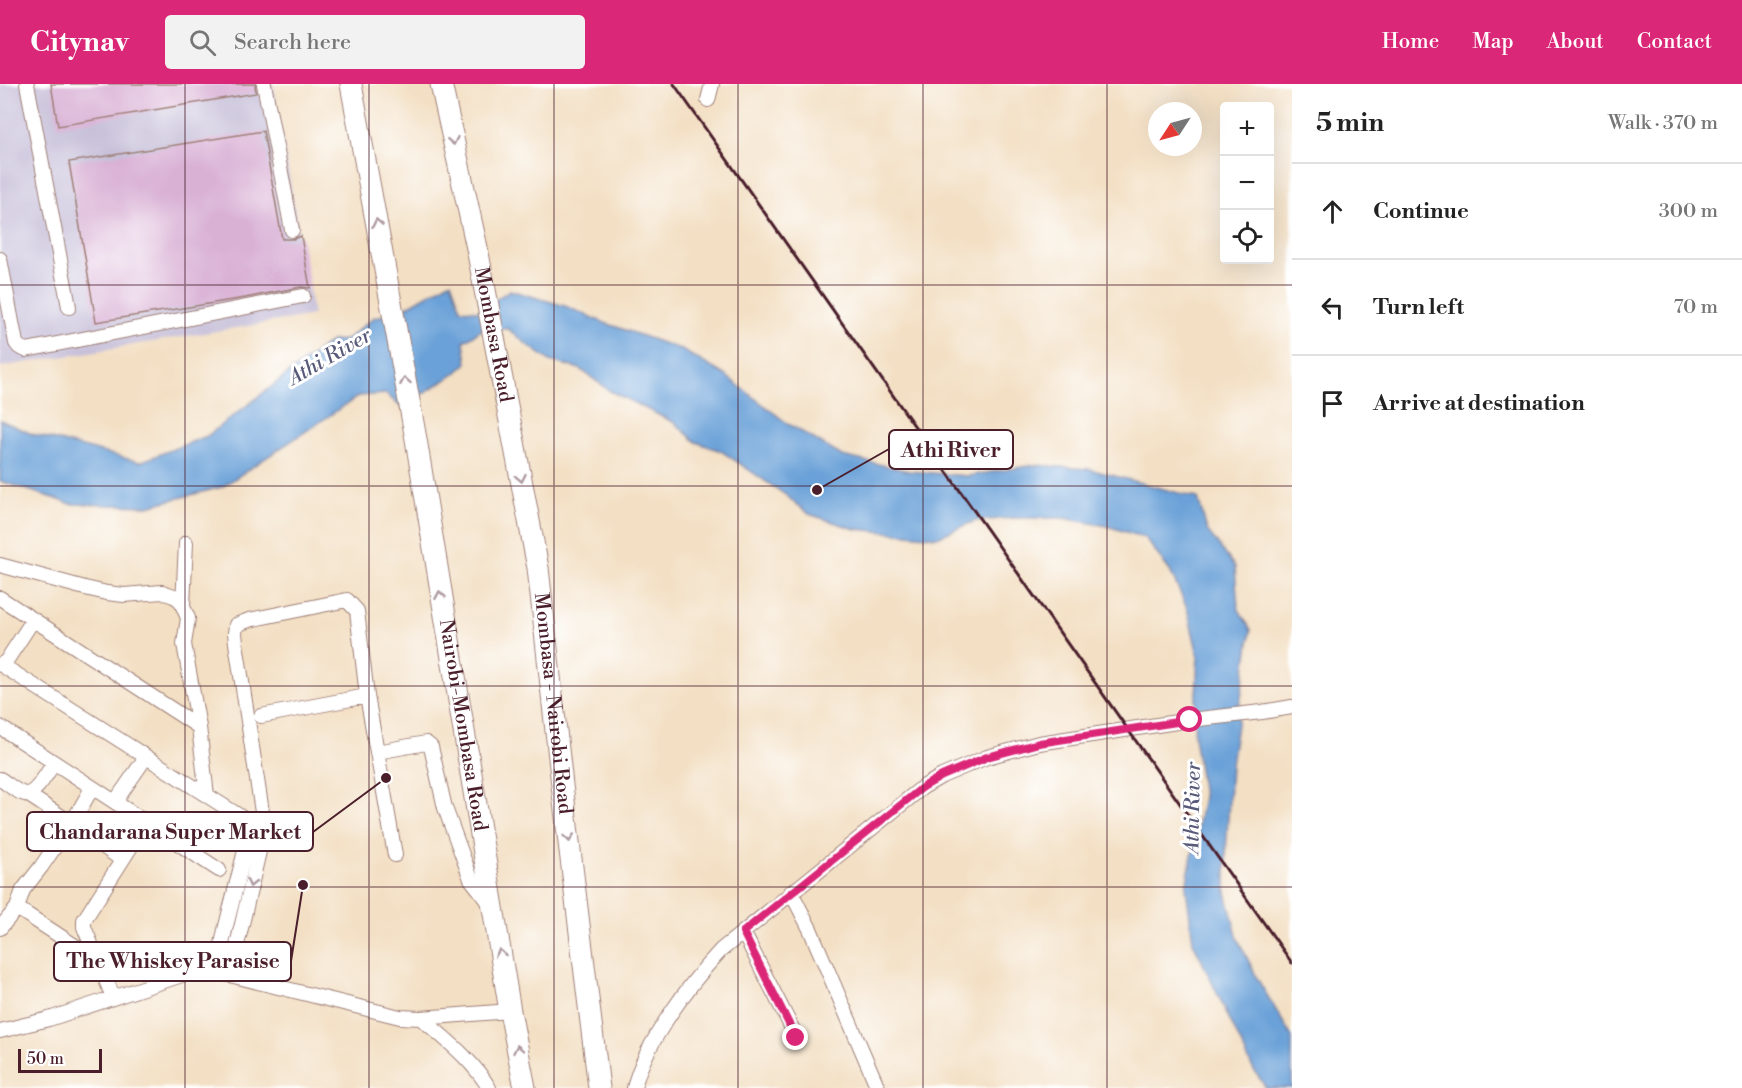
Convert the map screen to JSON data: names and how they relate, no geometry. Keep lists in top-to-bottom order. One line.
{"streets":{"highway":["Mombasa Road","Mombasa - Nairobi Road","Nairobi-Mombasa Road"]},"crossings":[["Mombasa Road","Mombasa - Nairobi Road"]],"one_way":["Mombasa Road","Mombasa - Nairobi Road","Nairobi-Mombasa Road"],"water":["Athi River"],"places":["Athi River","Chandarana Super Market","The Whiskey Parasise"],"scale_bar":"50 m","north":"bottom left","page":{"header":"Citynav","search":"Search here","nav":["Home","Map","About","Contact"],"heading":["5 min","Walk · 370 m"],"map_buttons":["+","−"],"list":[["Continue","300 m"],["Turn left","70 m"],"Arrive at destination"],"scale":"50 m"}}
